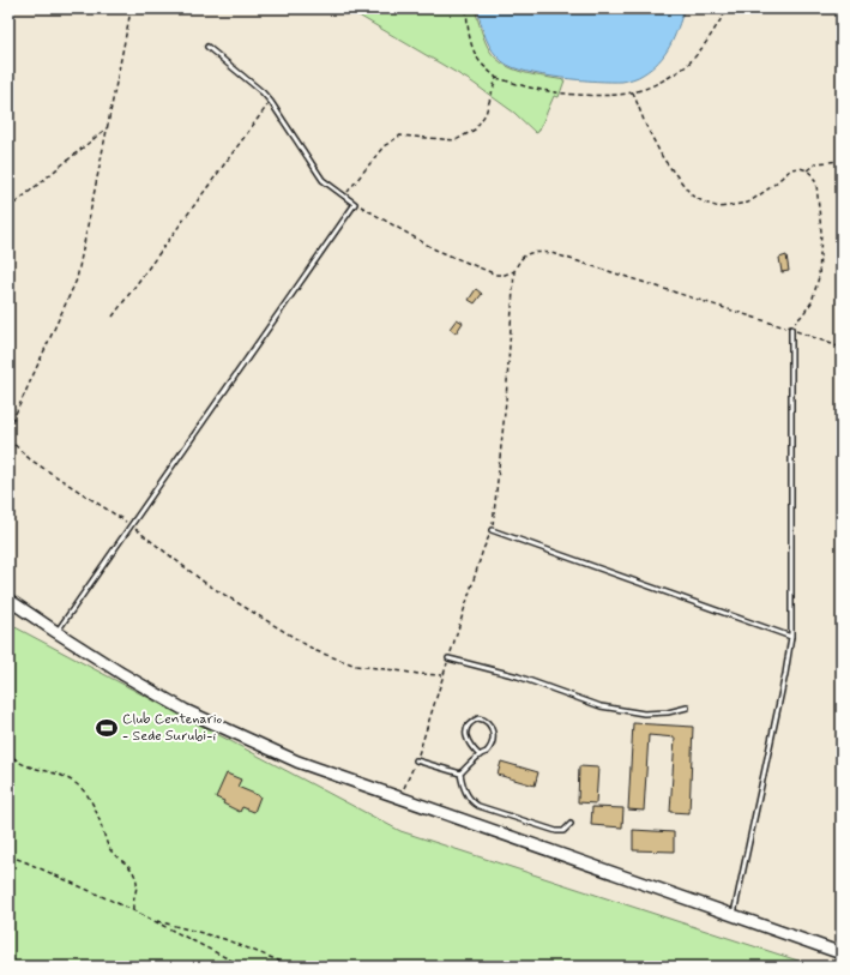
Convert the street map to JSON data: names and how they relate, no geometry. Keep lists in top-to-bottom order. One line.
{"places":{"sports":["Club Centenario - Sede Surubi-i"]}}
